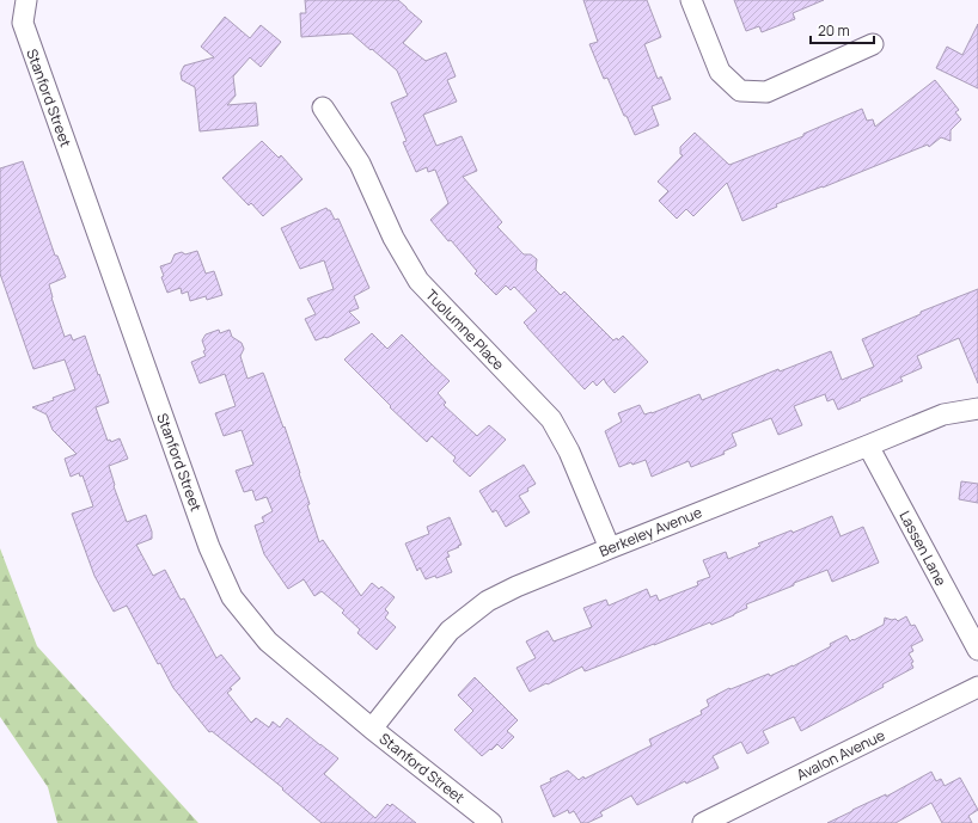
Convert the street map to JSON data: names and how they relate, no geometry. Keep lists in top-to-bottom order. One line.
{"streets":{"street":["Stanford Street","Tuolumne Place","Berkeley Avenue","Lassen Lane","Avalon Avenue"]},"crossings":[["Stanford Street","Berkeley Avenue"],["Tuolumne Place","Berkeley Avenue"],["Berkeley Avenue","Lassen Lane"]],"scale_bar":"20 m"}
